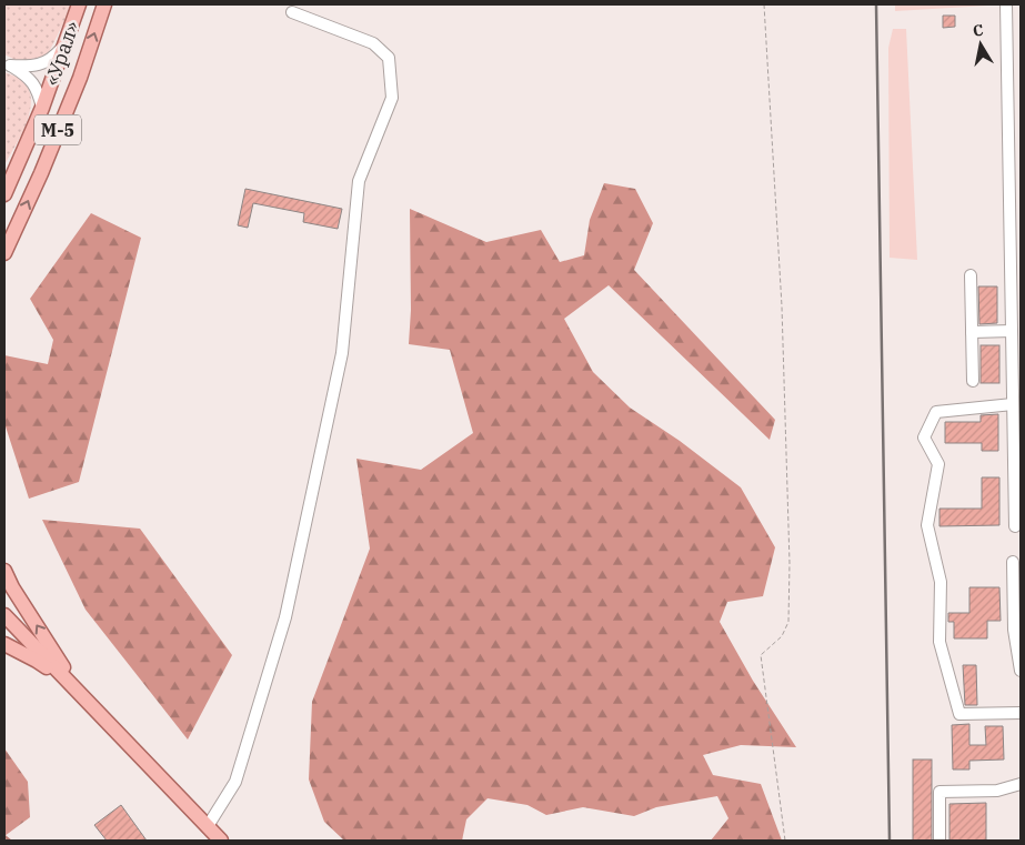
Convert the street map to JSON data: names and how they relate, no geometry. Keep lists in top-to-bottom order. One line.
{"streets":{"main road":["«Урал»","М-5"]},"north":"top"}
